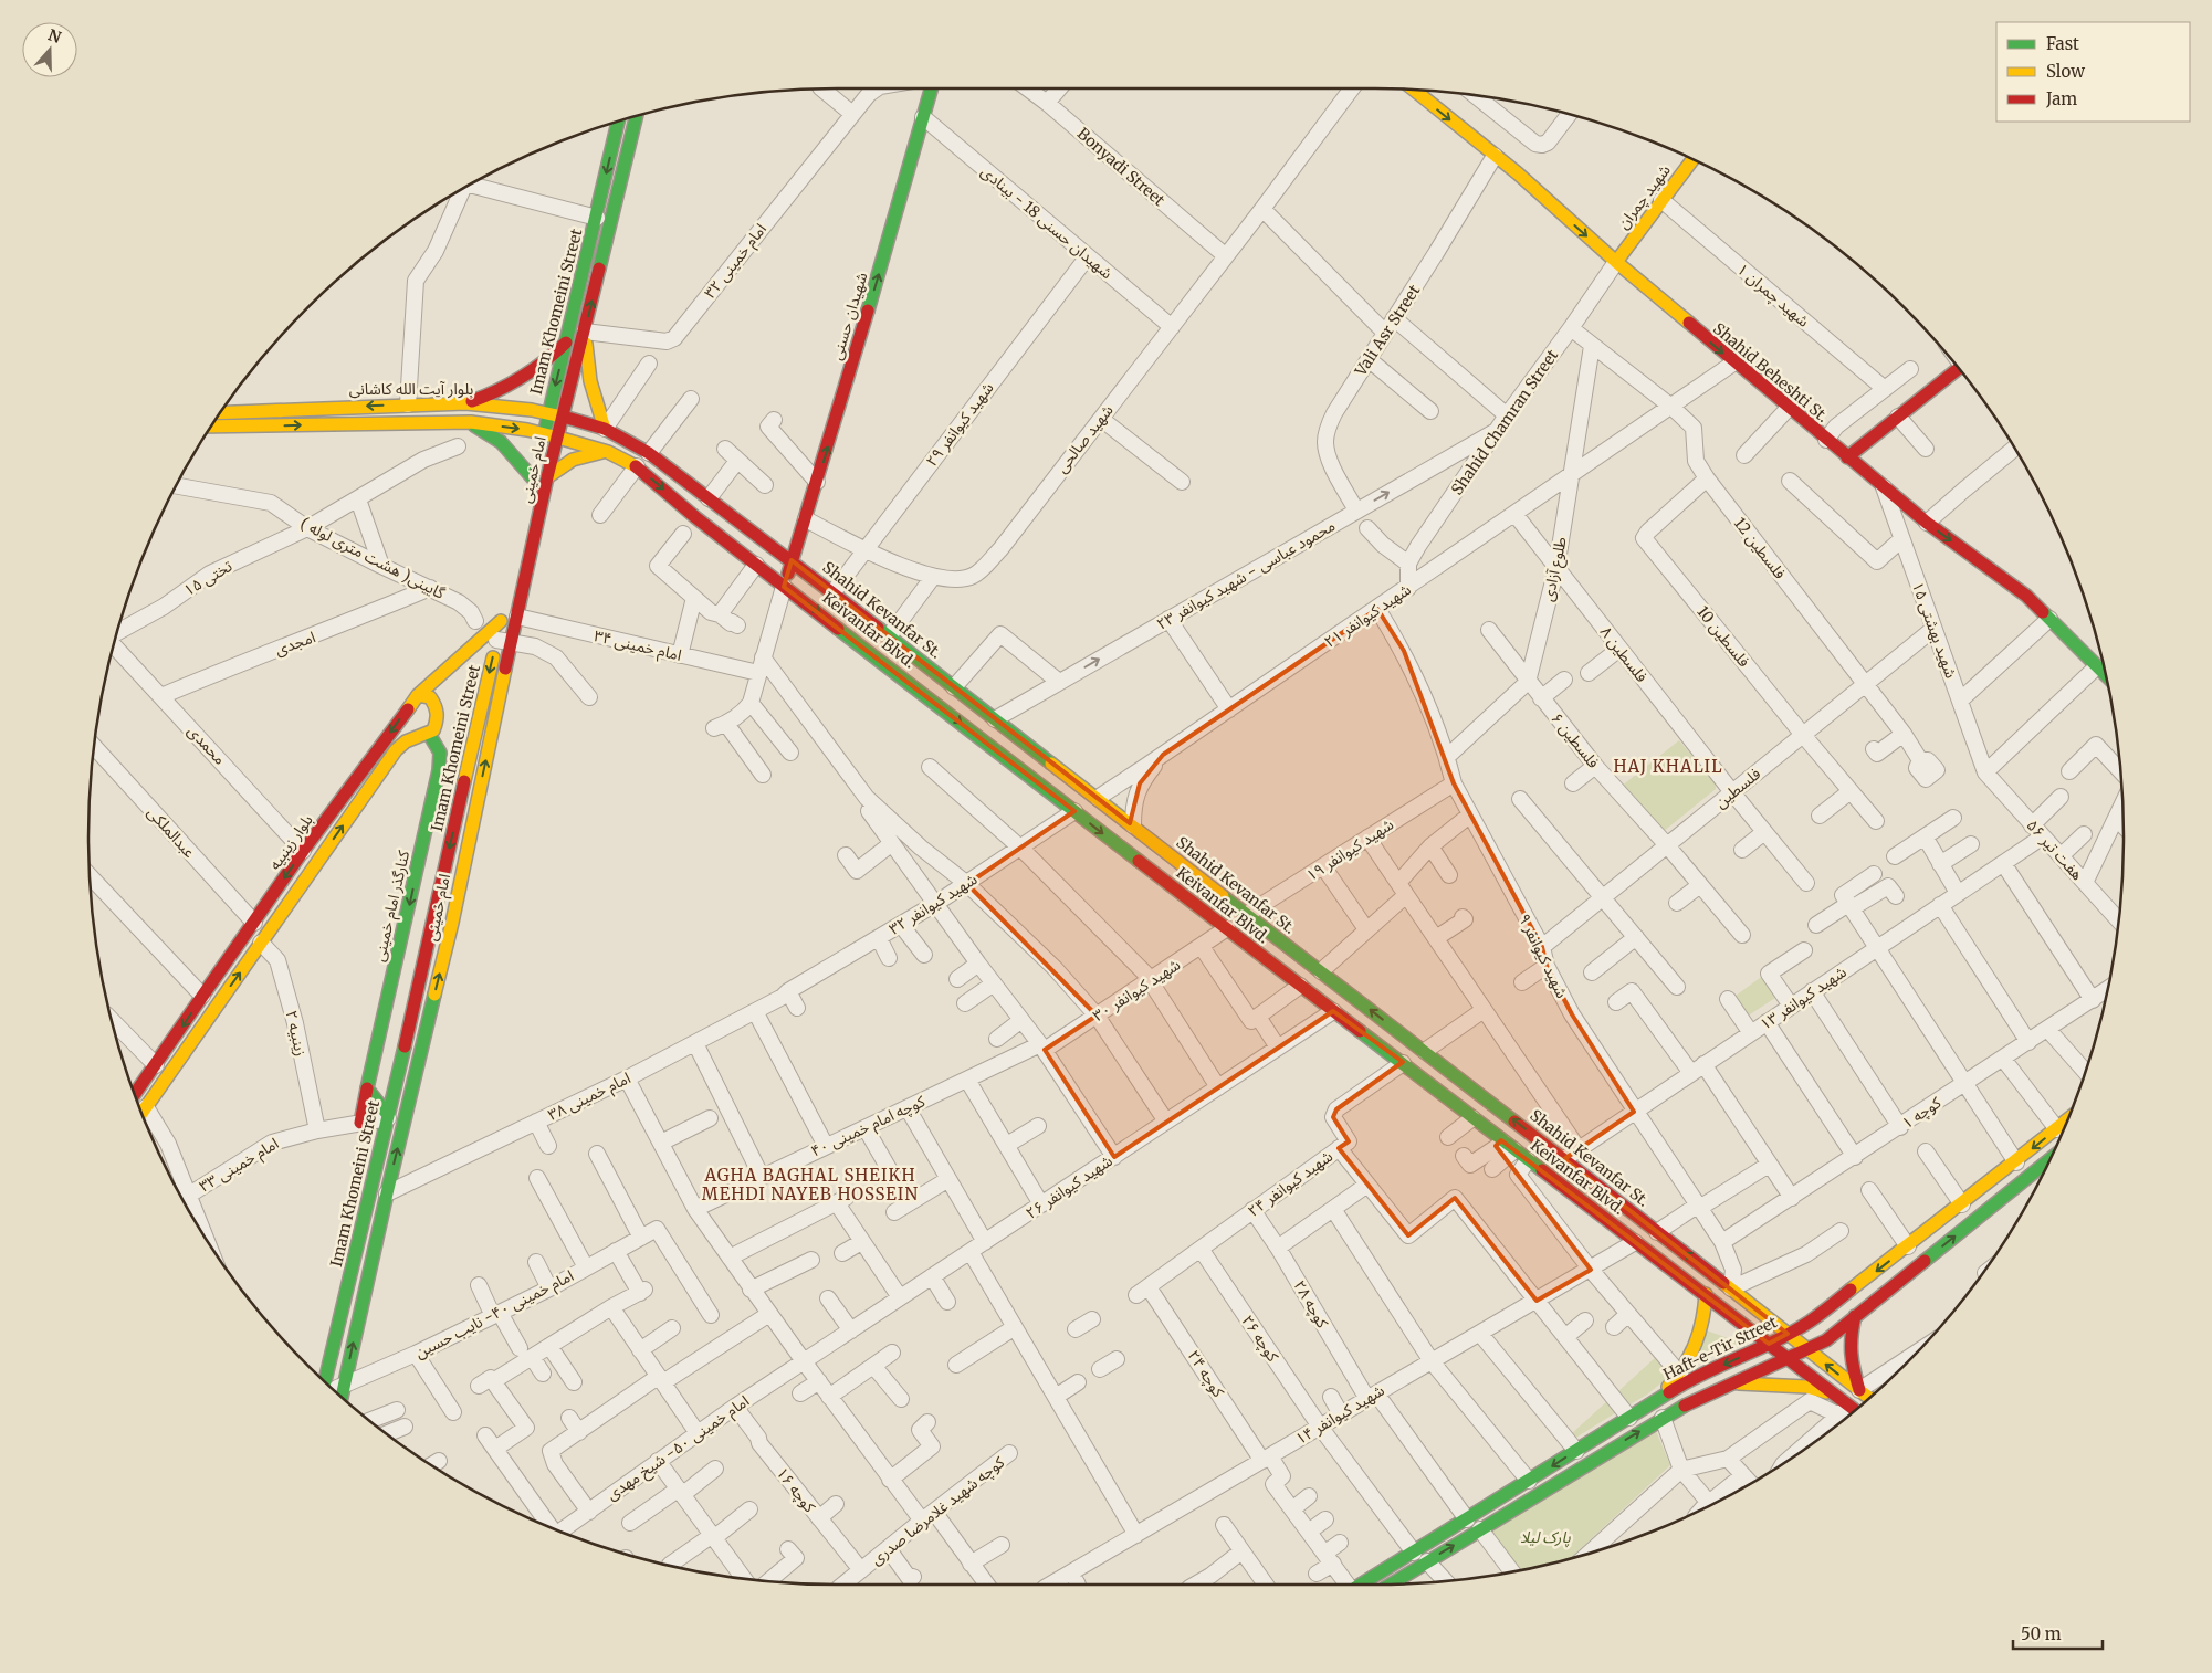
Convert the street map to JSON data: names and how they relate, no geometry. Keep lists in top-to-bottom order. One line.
{"streets":{"main road":["شهید چمران","Imam Khomeini Street","شهیدان حسنی","Shahid Beheshti St.","بلوار آیت الله کاشانی","امام خمینی","Shahid Kevanfar St.","Keivanfar Blvd.","بلوار زینبیه","کنارگذر امام خمینی","Haft-e-Tir Street"],"street":["Bonyadi Street","شهیدان حسنی 18 - بینادی","امام خمینی ۳۲","شهید چمران ۱","Vali Asr Street","Shahid Chamran Street","شهید کیوانفر ۲۹","شهید صالحی","فلسطین 12","گایینی( هشت متری لوله )","طلوع آزادی","محمود عباسی - شهید کیوانفر ۲۳","تختی ۱۵","شهید کیوانفر ۲۱","شهید بهشتی ۱۵","فلسطین 10","امجدی","امام خمینی ۳۴","فلسطین ۸","فلسطین ۶","محمدی","فلسطین","عبدالملکی","شهید کیوانفر ۱۹","هفت تیر ۵۶","شهید کیوانفر ۳۲","شهید کیوانفر ۹","شهید کیوانفر ۳۰","شهید کیوانفر ۱۳","زینبیه ۲","امام خمینی ۳۸","کوچه ۱","کوچه امام خمینی ۴۰","امام خمینی ۳۳","شهید کیوانفر ۲۴","شهید کیوانفر ۲۶","کوچه ۲۸","امام خمینی ۴۰- نایب حسین","کوچه ۲۶","کوچه ۲۴","شهید کیوانفر ۱۴","امام خمینی ۵۰- شیخ مهدی","کوچه ۱۶","کوچه شهید غلامرضا صدری"]},"crossings":[["Bonyadi Street","شهید صالحی"],["شهید چمران","شهید چمران ۱"],["شهید چمران","Shahid Beheshti St."],["شهید چمران","Shahid Chamran Street"],["شهیدان حسنی 18 - بینادی","شهیدان حسنی"],["شهیدان حسنی 18 - بینادی","شهید کیوانفر ۲۹"],["شهیدان حسنی 18 - بینادی","شهید صالحی"],["امام خمینی ۳۲","Imam Khomeini Street"],["Imam Khomeini Street","بلوار آیت الله کاشانی"],["Imam Khomeini Street","امام خمینی"],["Imam Khomeini Street","Shahid Kevanfar St."],["Imam Khomeini Street","بلوار زینبیه"],["Imam Khomeini Street","امام خمینی ۳۳"],["شهیدان حسنی","شهید صالحی"],["شهیدان حسنی","Shahid Kevanfar St."],["شهیدان حسنی","Keivanfar Blvd."],["Vali Asr Street","Shahid Beheshti St."],["Vali Asr Street","محمود عباسی - شهید کیوانفر ۲۳"],["Shahid Beheshti St.","Shahid Chamran Street"],["Shahid Beheshti St.","شهید کیوانفر ۲۱"],["Shahid Beheshti St.","شهید بهشتی ۱۵"],["بلوار آیت الله کاشانی","امام خمینی"],["بلوار آیت الله کاشانی","Shahid Kevanfar St."],["Shahid Chamran Street","فلسطین 12"],["Shahid Chamran Street","محمود عباسی - شهید کیوانفر ۲۳"],["شهید کیوانفر ۲۹","شهید صالحی"],["شهید کیوانفر ۲۹","Shahid Kevanfar St."],["امام خمینی","Shahid Kevanfar St."],["امام خمینی","Keivanfar Blvd."],["امام خمینی","امام خمینی ۳۴"],["امام خمینی","امام خمینی ۳۸"],["امام خمینی","امام خمینی ۴۰- نایب حسین"],["فلسطین 12","طلوع آزادی"],["فلسطین 12","شهید کیوانفر ۲۱"],["فلسطین 12","فلسطین 10"],["فلسطین 12","فلسطین"],["گایینی( هشت متری لوله )","تختی ۱۵"],["گایینی( هشت متری لوله )","امجدی"],["طلوع آزادی","شهید کیوانفر ۲۱"],["طلوع آزادی","فلسطین ۸"],["طلوع آزادی","فلسطین ۶"],["محمود عباسی - شهید کیوانفر ۲۳","Shahid Kevanfar St."],["Shahid Kevanfar St.","شهید کیوانفر ۲۱"],["Shahid Kevanfar St.","شهید کیوانفر ۱۹"],["Shahid Kevanfar St.","شهید کیوانفر ۹"],["Shahid Kevanfar St.","شهید کیوانفر ۱۳"],["Shahid Kevanfar St.","Haft-e-Tir Street"],["شهید کیوانفر ۲۱","فلسطین ۸"],["شهید کیوانفر ۲۱","شهید کیوانفر ۹"],["Keivanfar Blvd.","شهید کیوانفر ۳۲"],["Keivanfar Blvd.","شهید کیوانفر ۳۰"],["Keivanfar Blvd.","شهید کیوانفر ۲۴"],["Keivanfar Blvd.","شهید کیوانفر ۲۶"],["Keivanfar Blvd.","Haft-e-Tir Street"],["Keivanfar Blvd.","شهید کیوانفر ۱۴"],["شهید بهشتی ۱۵","فلسطین"],["شهید بهشتی ۱۵","هفت تیر ۵۶"],["فلسطین 10","فلسطین"],["امجدی","محمدی"],["فلسطین ۸","فلسطین"],["فلسطین ۶","فلسطین"],["محمدی","بلوار زینبیه"],["فلسطین","شهید کیوانفر ۹"],["عبدالملکی","بلوار زینبیه"],["شهید کیوانفر ۱۹","شهید کیوانفر ۹"],["هفت تیر ۵۶","شهید کیوانفر ۱۳"],["شهید کیوانفر ۳۲","امام خمینی ۳۸"],["کنارگذر امام خمینی","امام خمینی ۳۳"],["شهید کیوانفر ۹","شهید کیوانفر ۱۳"],["شهید کیوانفر ۹","کوچه ۱"],["شهید کیوانفر ۳۰","کوچه امام خمینی ۴۰"],["زینبیه ۲","امام خمینی ۳۳"],["شهید کیوانفر ۲۴","کوچه ۲۸"],["شهید کیوانفر ۲۴","کوچه ۲۶"],["شهید کیوانفر ۲۴","کوچه ۲۴"],["شهید کیوانفر ۲۶","امام خمینی ۵۰- شیخ مهدی"],["کوچه ۲۸","Haft-e-Tir Street"],["کوچه ۲۸","شهید کیوانفر ۱۴"],["کوچه ۲۶","Haft-e-Tir Street"],["کوچه ۲۶","شهید کیوانفر ۱۴"],["کوچه ۲۴","شهید کیوانفر ۱۴"],["امام خمینی ۵۰- شیخ مهدی","کوچه ۱۶"],["کوچه ۱۶","کوچه شهید غلامرضا صدری"]],"one_way":["شهیدان حسنی","Shahid Beheshti St.","امام خمینی","محمود عباسی - شهید کیوانفر ۲۳","Keivanfar Blvd.","کنارگذر امام خمینی"],"districts":["HAJ KHALIL","AGHA BAGHAL SHEIKH MEHDI NAYEB HOSSEIN"],"parks":["پارک لیلا"],"legend":["Fast","Slow","Jam"],"scale_bar":"50 m","north":"top"}
